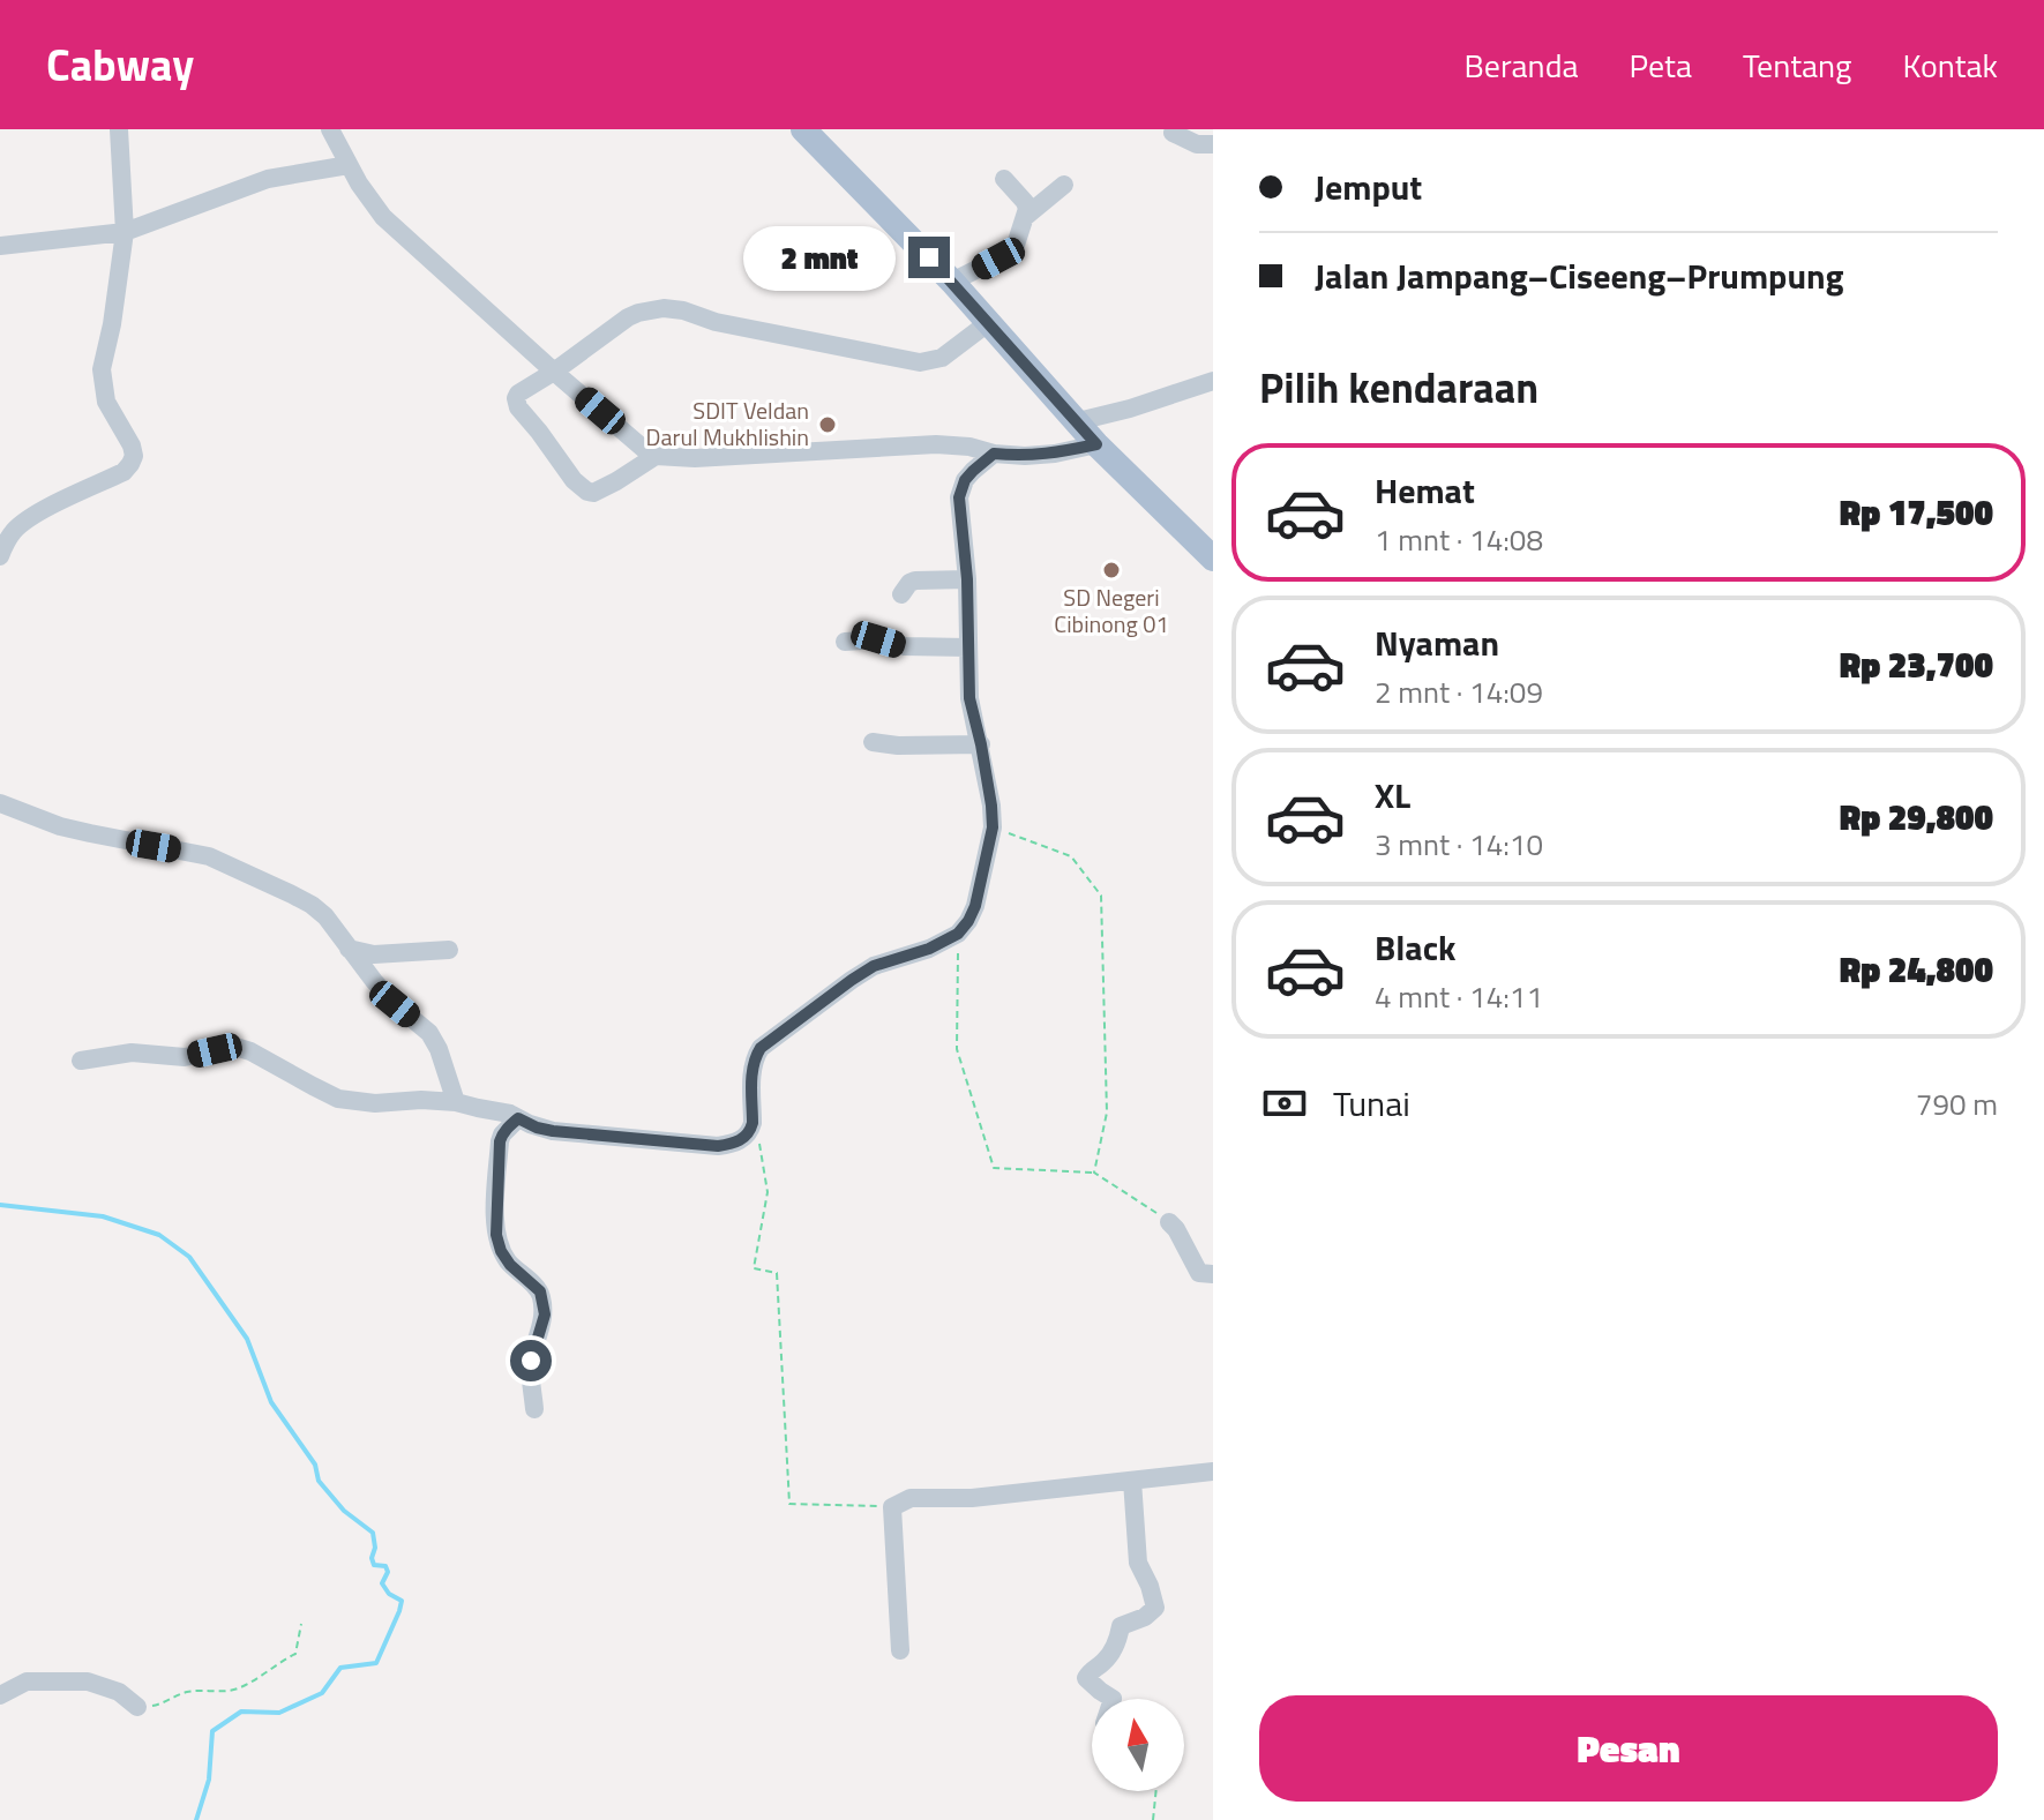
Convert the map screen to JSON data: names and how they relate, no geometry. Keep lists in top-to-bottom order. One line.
{"places":["SDIT Veldan Darul Mukhlishin","SD Negeri Cibinong 01"],"north":"top","page":{"header":"Cabway","nav":["Beranda","Peta","Tentang","Kontak"],"banner":["Jemput","Jalan Jampang–Ciseeng–Prumpung"],"bubble":"2 mnt","heading":"Pilih kendaraan","list":[{"name":"Hemat","note":"1 mnt · 14:08","value":"Rp 17,500"},{"name":"Nyaman","note":"2 mnt · 14:09","value":"Rp 23,700"},{"name":"XL","note":"3 mnt · 14:10","value":"Rp 29,800"},{"name":"Black","note":"4 mnt · 14:11","value":"Rp 24,800"}],"pay":["Tunai","790 m"],"buttons":"Pesan"}}
